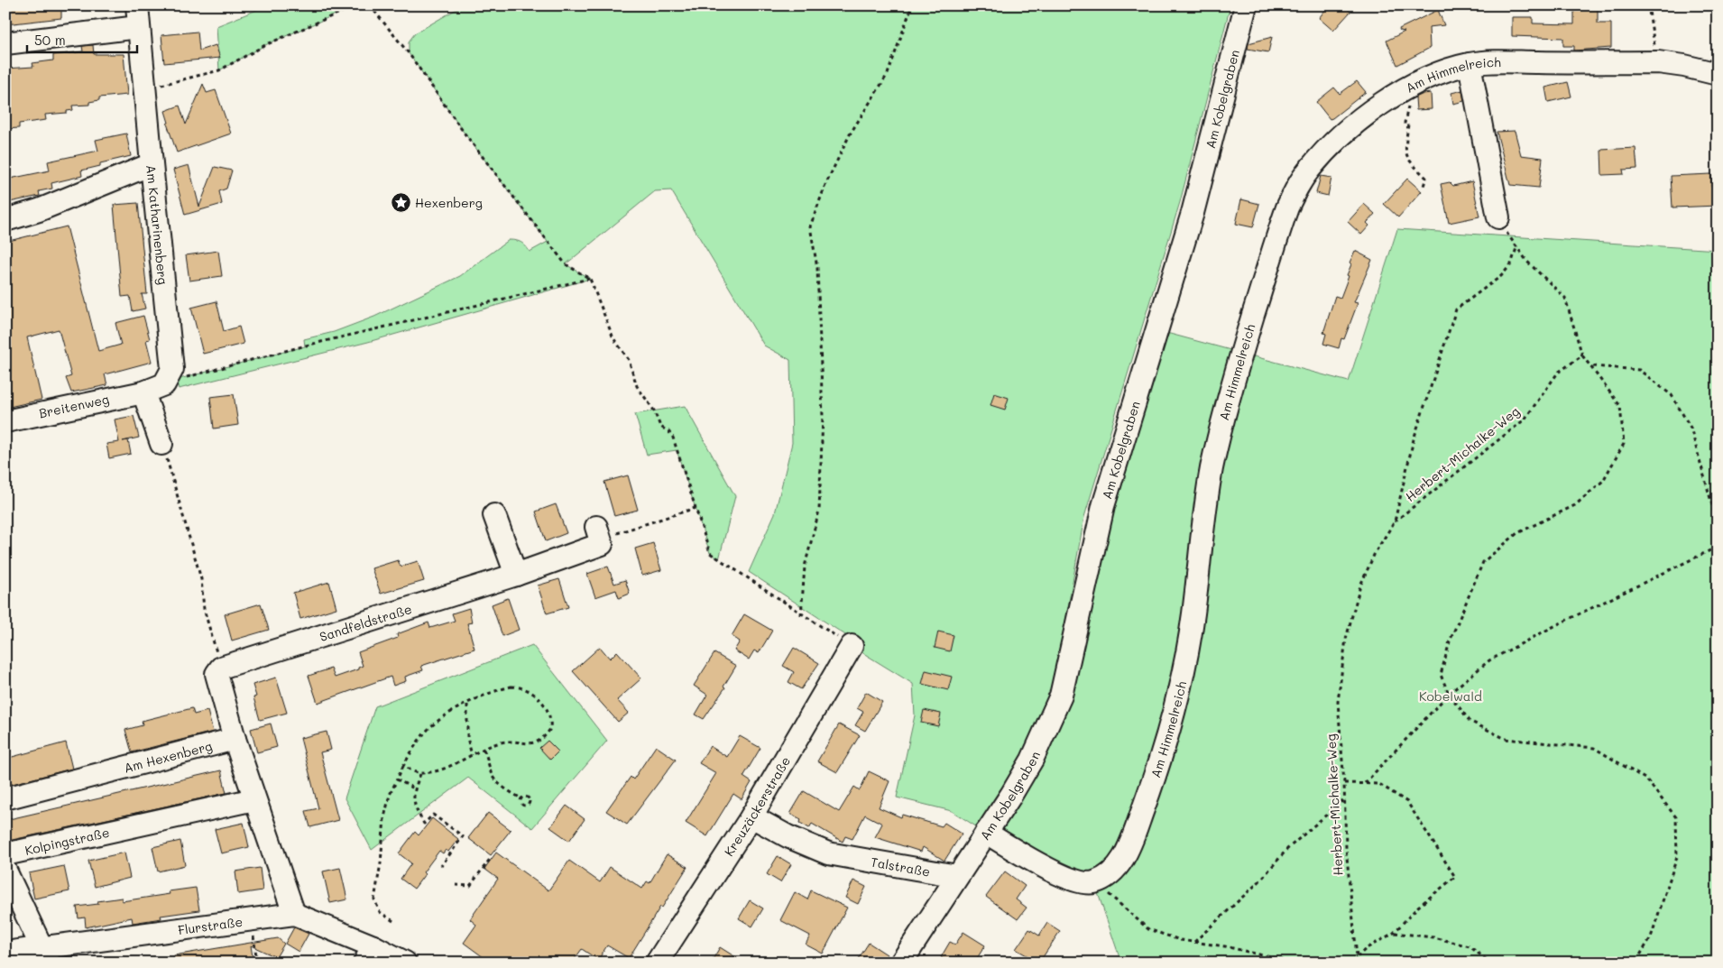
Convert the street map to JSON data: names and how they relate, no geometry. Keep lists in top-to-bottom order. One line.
{"streets":{"street":["Am Himmelreich","Am Kobelgraben","Am Katharinenberg","Breitenweg","Sandfeldstraße","Am Hexenberg","Kreuzäckerstraße","Kolpingstraße","Talstraße","Flurstraße"],"path":["Herbert-Michalke-Weg"]},"crossings":[["Am Kobelgraben","Talstraße"],["Am Katharinenberg","Breitenweg"],["Kreuzäckerstraße","Talstraße"]],"parks":["Kobelwald"],"places":{"place":["Hexenberg"]},"scale_bar":"50 m"}
